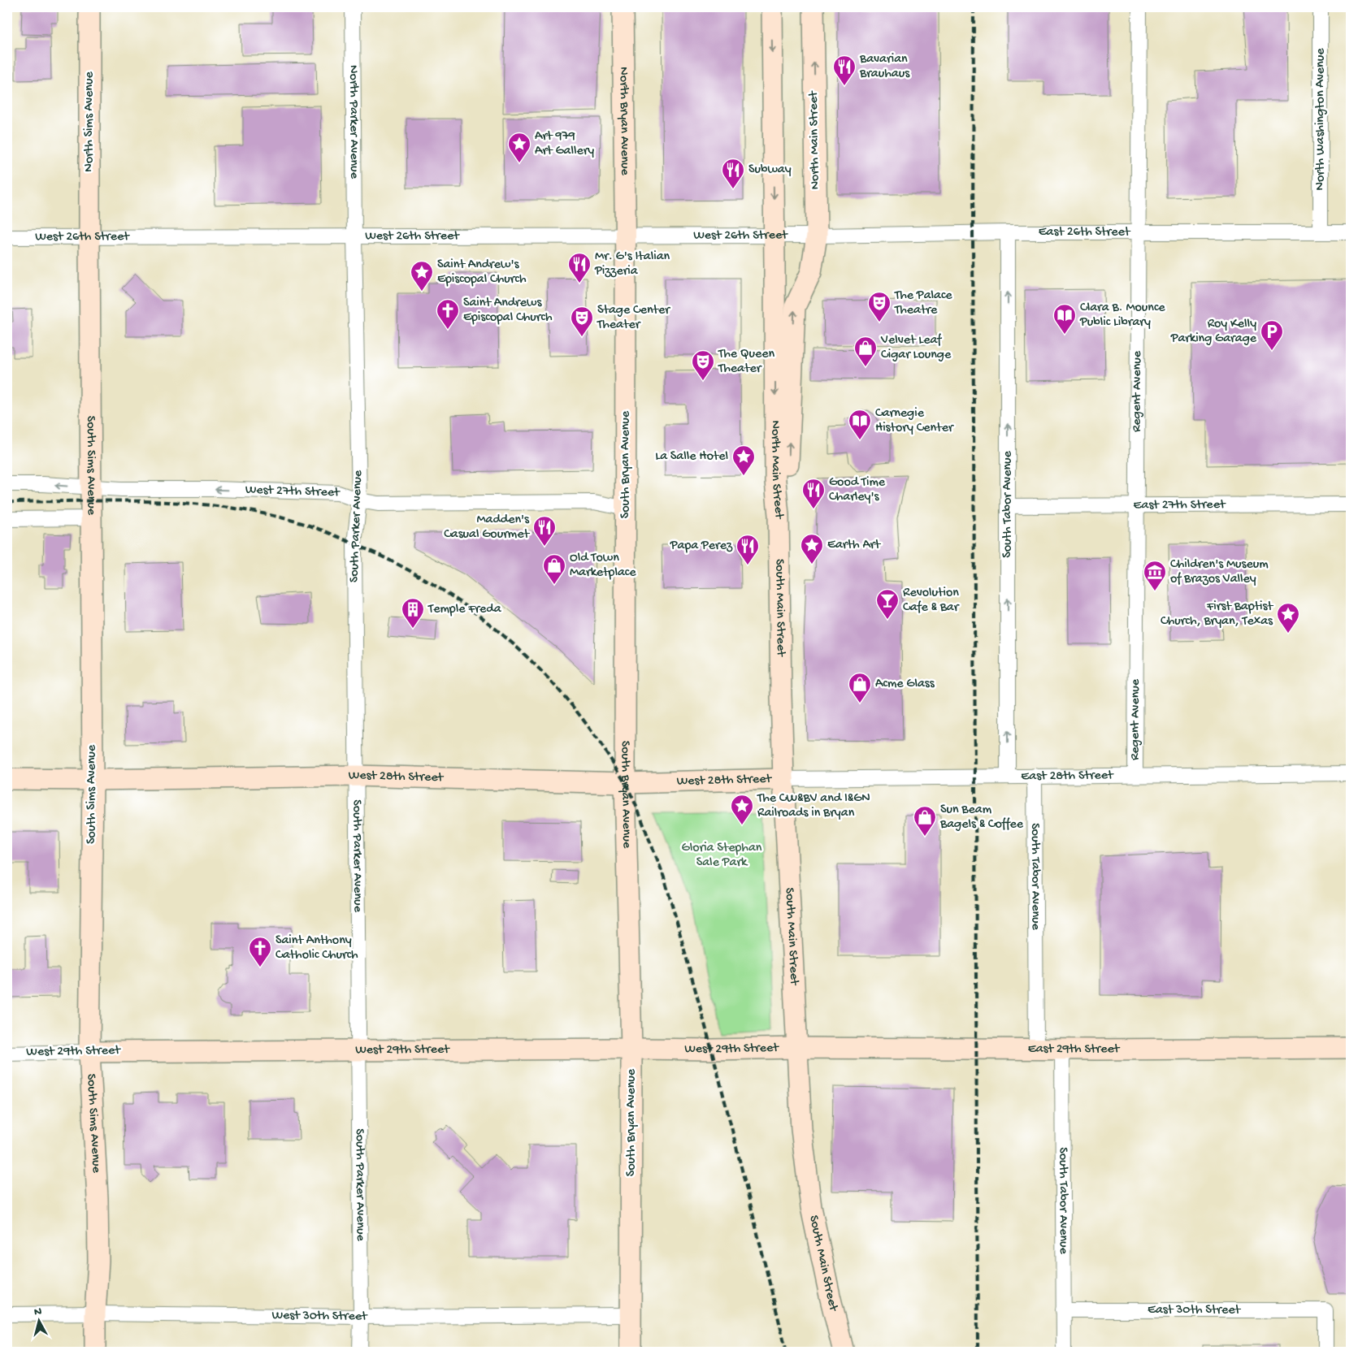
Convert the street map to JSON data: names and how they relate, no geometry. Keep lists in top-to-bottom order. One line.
{"streets":{"street":["North Washington Avenue","North Bryan Avenue","North Sims Avenue","North Parker Avenue","North Main Street","East 26th Street","West 26th Street","Regent Avenue","South Bryan Avenue","South Sims Avenue","West 27th Street","South Tabor Avenue","East 27th Street","South Parker Avenue","South Main Street","East 28th Street","West 28th Street","West 29th Street","East 29th Street","East 30th Street","West 30th Street"]},"crossings":[["North Washington Avenue","East 26th Street"],["North Bryan Avenue","West 26th Street"],["North Bryan Avenue","South Bryan Avenue"],["North Sims Avenue","West 26th Street"],["North Sims Avenue","South Sims Avenue"],["North Parker Avenue","West 26th Street"],["North Parker Avenue","South Parker Avenue"],["North Main Street","East 26th Street"],["North Main Street","West 26th Street"],["North Main Street","South Main Street"],["East 26th Street","West 26th Street"],["East 26th Street","Regent Avenue"],["East 26th Street","South Tabor Avenue"],["West 26th Street","South Bryan Avenue"],["West 26th Street","South Sims Avenue"],["West 26th Street","South Parker Avenue"],["Regent Avenue","East 27th Street"],["Regent Avenue","East 28th Street"],["South Bryan Avenue","West 27th Street"],["South Bryan Avenue","West 28th Street"],["South Bryan Avenue","West 29th Street"],["South Bryan Avenue","West 30th Street"],["South Sims Avenue","West 27th Street"],["South Sims Avenue","West 28th Street"],["South Sims Avenue","West 29th Street"],["South Sims Avenue","West 30th Street"],["West 27th Street","South Parker Avenue"],["South Tabor Avenue","East 27th Street"],["South Tabor Avenue","East 28th Street"],["South Tabor Avenue","East 29th Street"],["South Tabor Avenue","East 30th Street"],["South Parker Avenue","West 28th Street"],["South Parker Avenue","West 29th Street"],["South Parker Avenue","West 30th Street"],["South Main Street","East 28th Street"],["South Main Street","West 28th Street"],["South Main Street","West 29th Street"],["South Main Street","East 29th Street"],["East 28th Street","West 28th Street"],["West 29th Street","East 29th Street"]],"one_way":["West 27th Street","South Tabor Avenue"],"parks":["Gloria Stephan Sale Park"],"places":{"restaurant":["Bavarian Brauhaus","Subway","Mr. G's Italian Pizzeria","Good Time Charley's","Madden's Casual Gourmet","Papa Perez"],"place":["Art 979 Art Gallery","Saint Andrew's Episcopal Church","La Salle Hotel","Earth Art","First Baptist Church, Bryan, Texas","The CW&BV and I&GN Railroads in Bryan"],"theatre":["The Palace Theatre","Stage Center Theater","The Queen Theater"],"church":["Saint Andrews Episcopal Church","Saint Anthony Catholic Church"],"library":["Clara B. Mounce Public Library","Carnegie History Center"],"parking":["Roy Kelly Parking Garage"],"shop":["Velvet Leaf Cigar Lounge","Old Town Marketplace","Acme Glass","Sun Beam Bagels & Coffee"],"museum":["Children's Museum of Brazos Valley"],"bar":["Revolution Cafe & Bar"],"building":["Temple Freda"]},"north":"top"}
